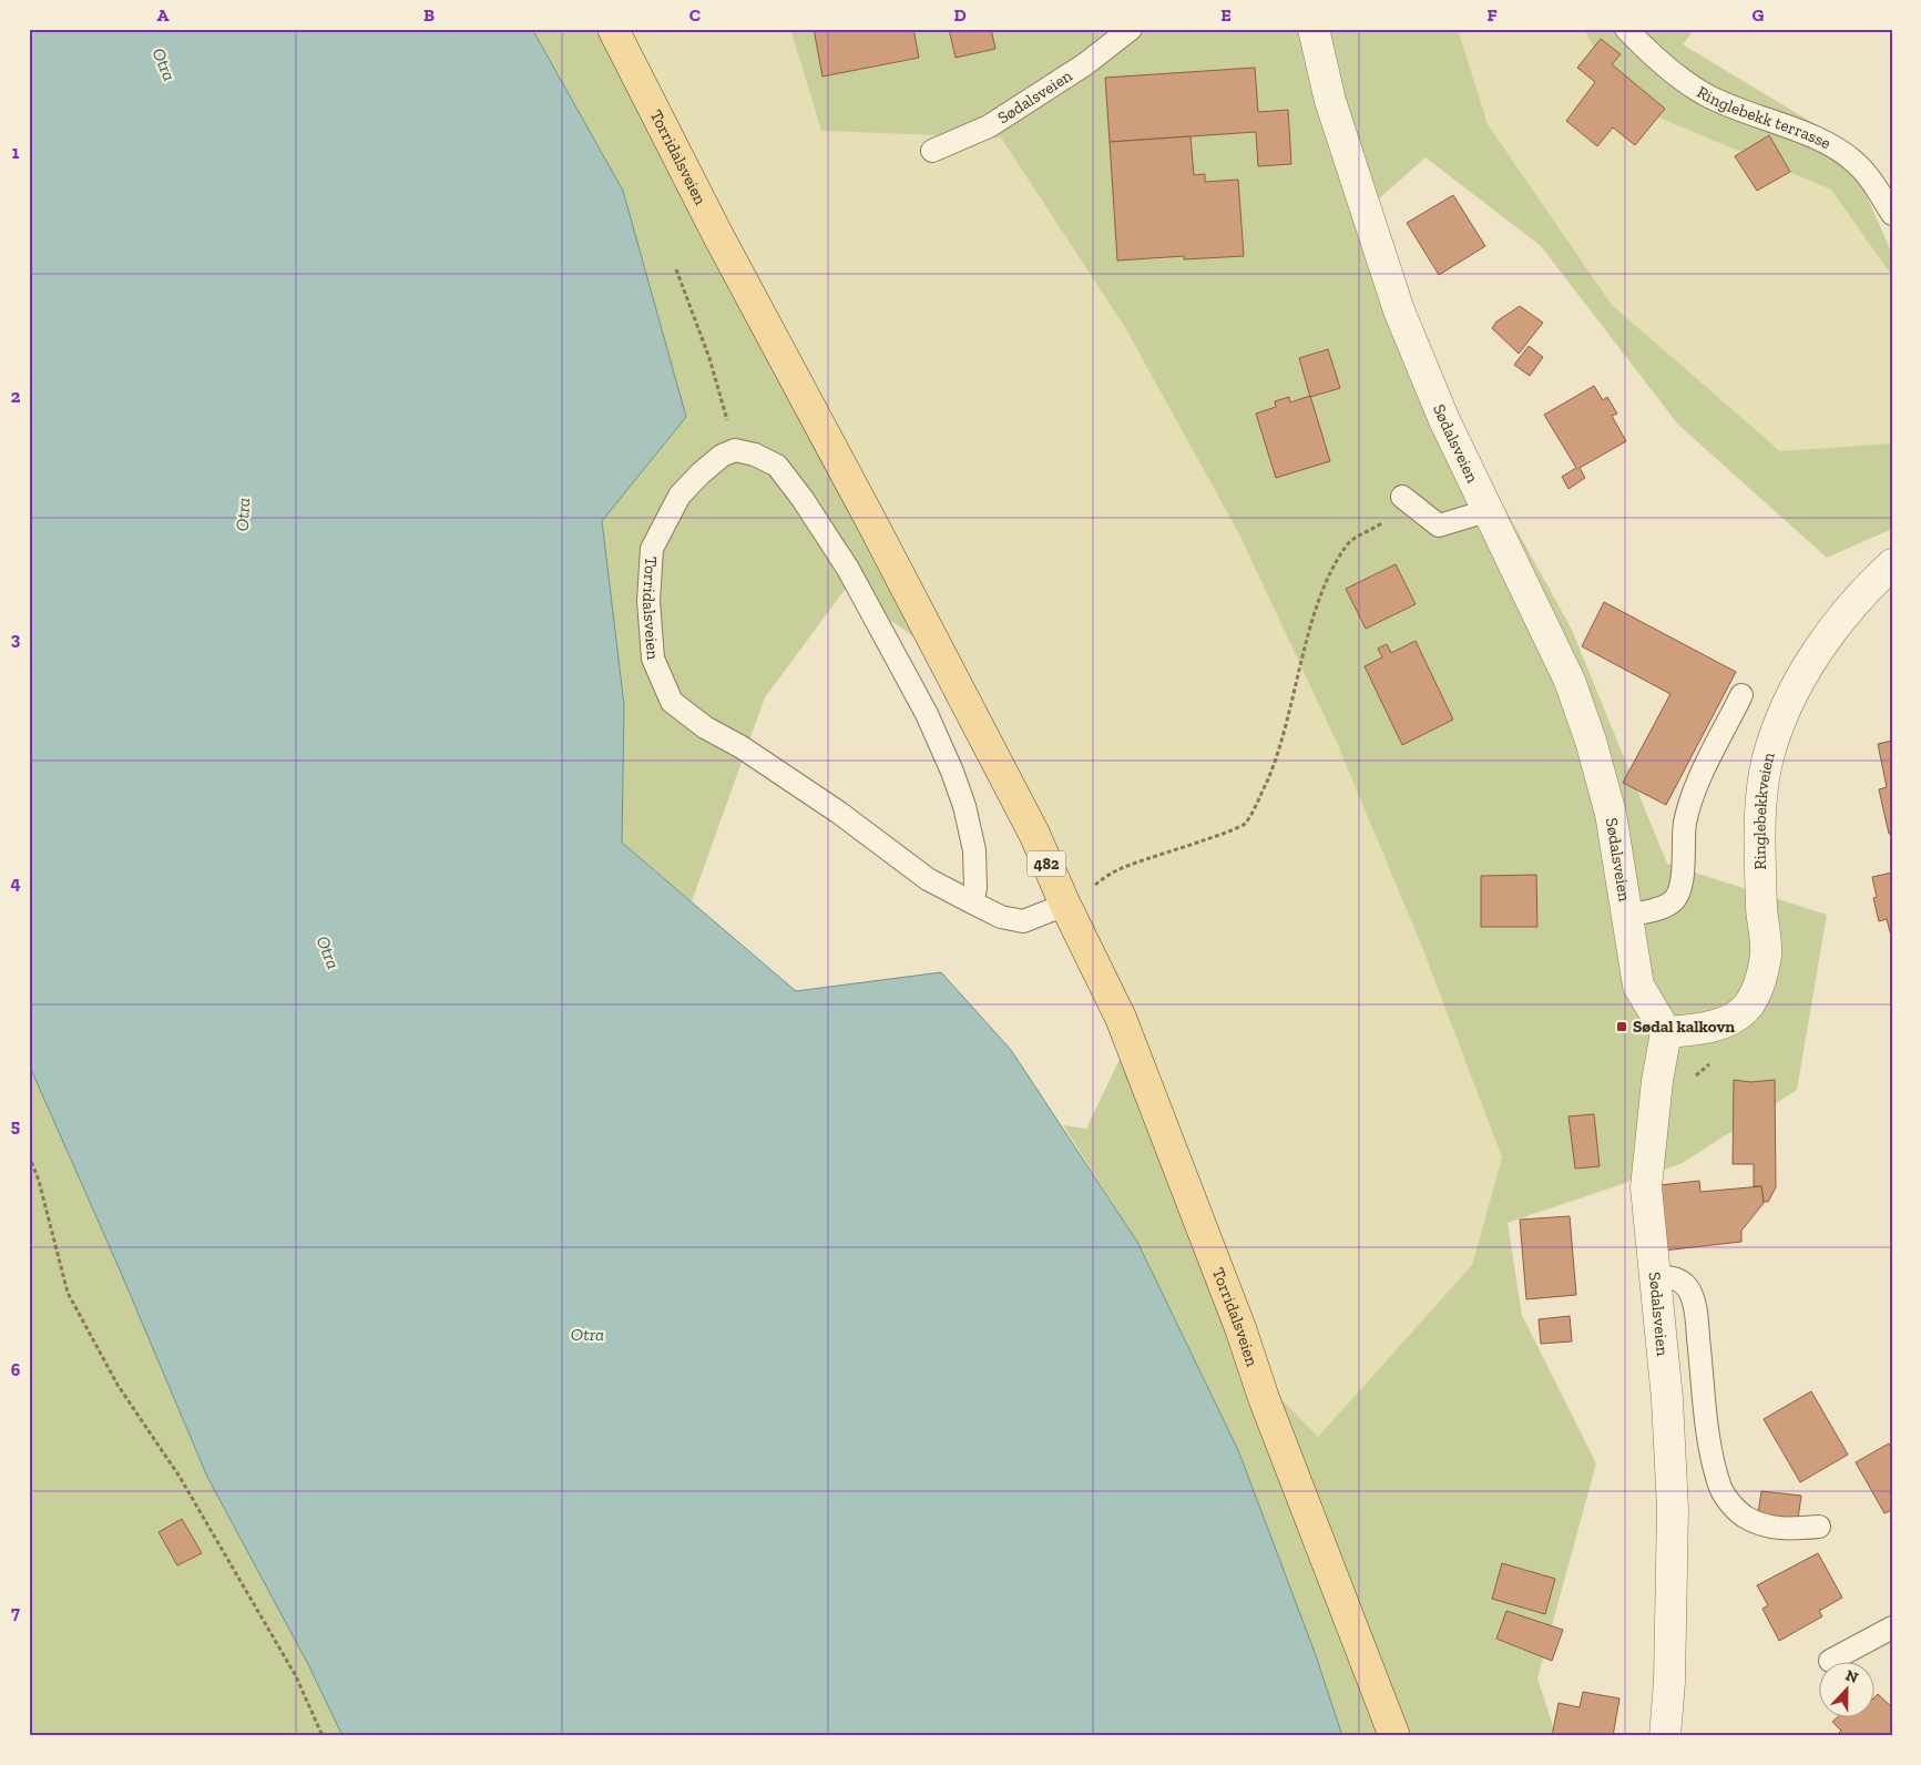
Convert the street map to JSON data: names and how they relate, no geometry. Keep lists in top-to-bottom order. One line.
{"streets":{"main road":["Torridalsveien","482"],"street":["Sødalsveien","Ringlebekkveien"],"lane":["Ringlebekk terrasse"]},"crossings":[["Sødalsveien","Ringlebekkveien"]],"water":["Otra"],"places":{"transit":["Sødal kalkovn"]},"north":"top","grid":{"columns":["A","B","C","D","E","F","G"],"rows":["1","2","3","4","5","6","7"]}}
